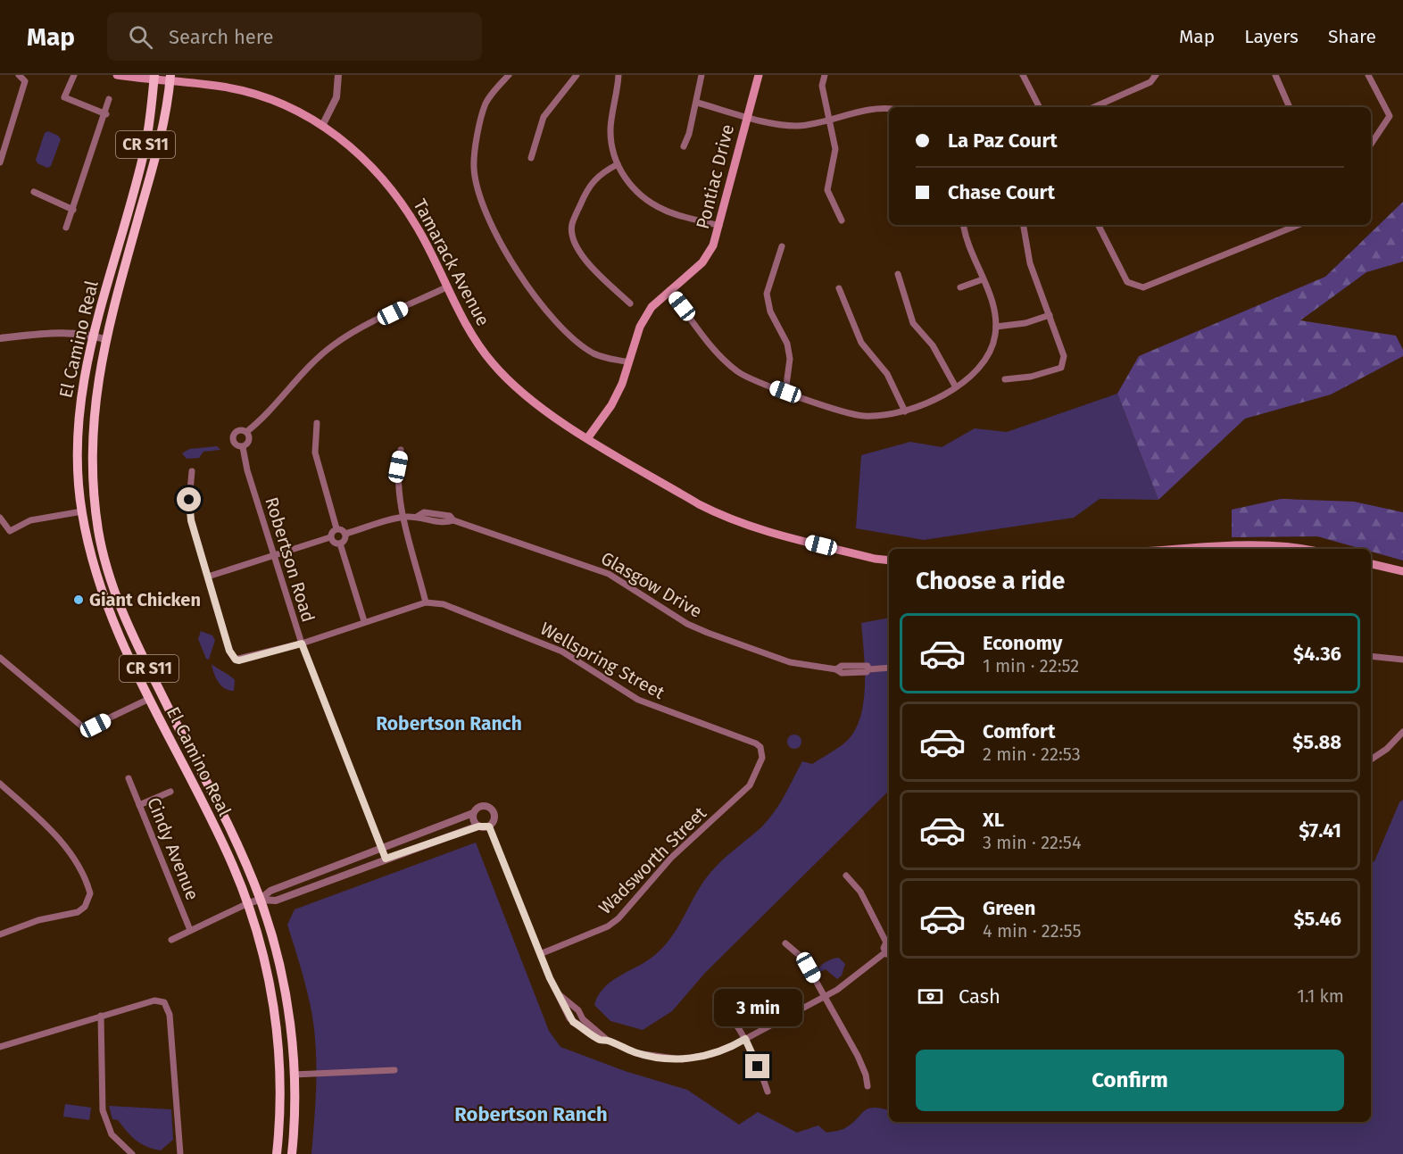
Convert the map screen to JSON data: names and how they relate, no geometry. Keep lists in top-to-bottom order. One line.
{"streets":{"main road":["CR S11","Pontiac Drive","Tamarack Avenue","El Camino Real"],"street":["Robertson Road","Glasgow Drive","Wellspring Street","Cindy Avenue","Wadsworth Street"]},"crossings":[["Pontiac Drive","Tamarack Avenue"],["Tamarack Avenue","El Camino Real"],["Robertson Road","Wellspring Street"],["Wellspring Street","Wadsworth Street"]],"districts":["Robertson Ranch","Robertson Ranch"],"places":["Giant Chicken"],"page":{"header":"Map","search":"Search here","nav":["Map","Layers","Share"],"banner":["La Paz Court","Chase Court"],"heading":"Choose a ride","list":[{"name":"Economy","note":"1 min · 22:52","value":"$4.36"},{"name":"Comfort","note":"2 min · 22:53","value":"$5.88"},{"name":"XL","note":"3 min · 22:54","value":"$7.41"},{"name":"Green","note":"4 min · 22:55","value":"$5.46"}],"pay":["Cash","1.1 km"],"bubble":"3 min","buttons":"Confirm"}}
